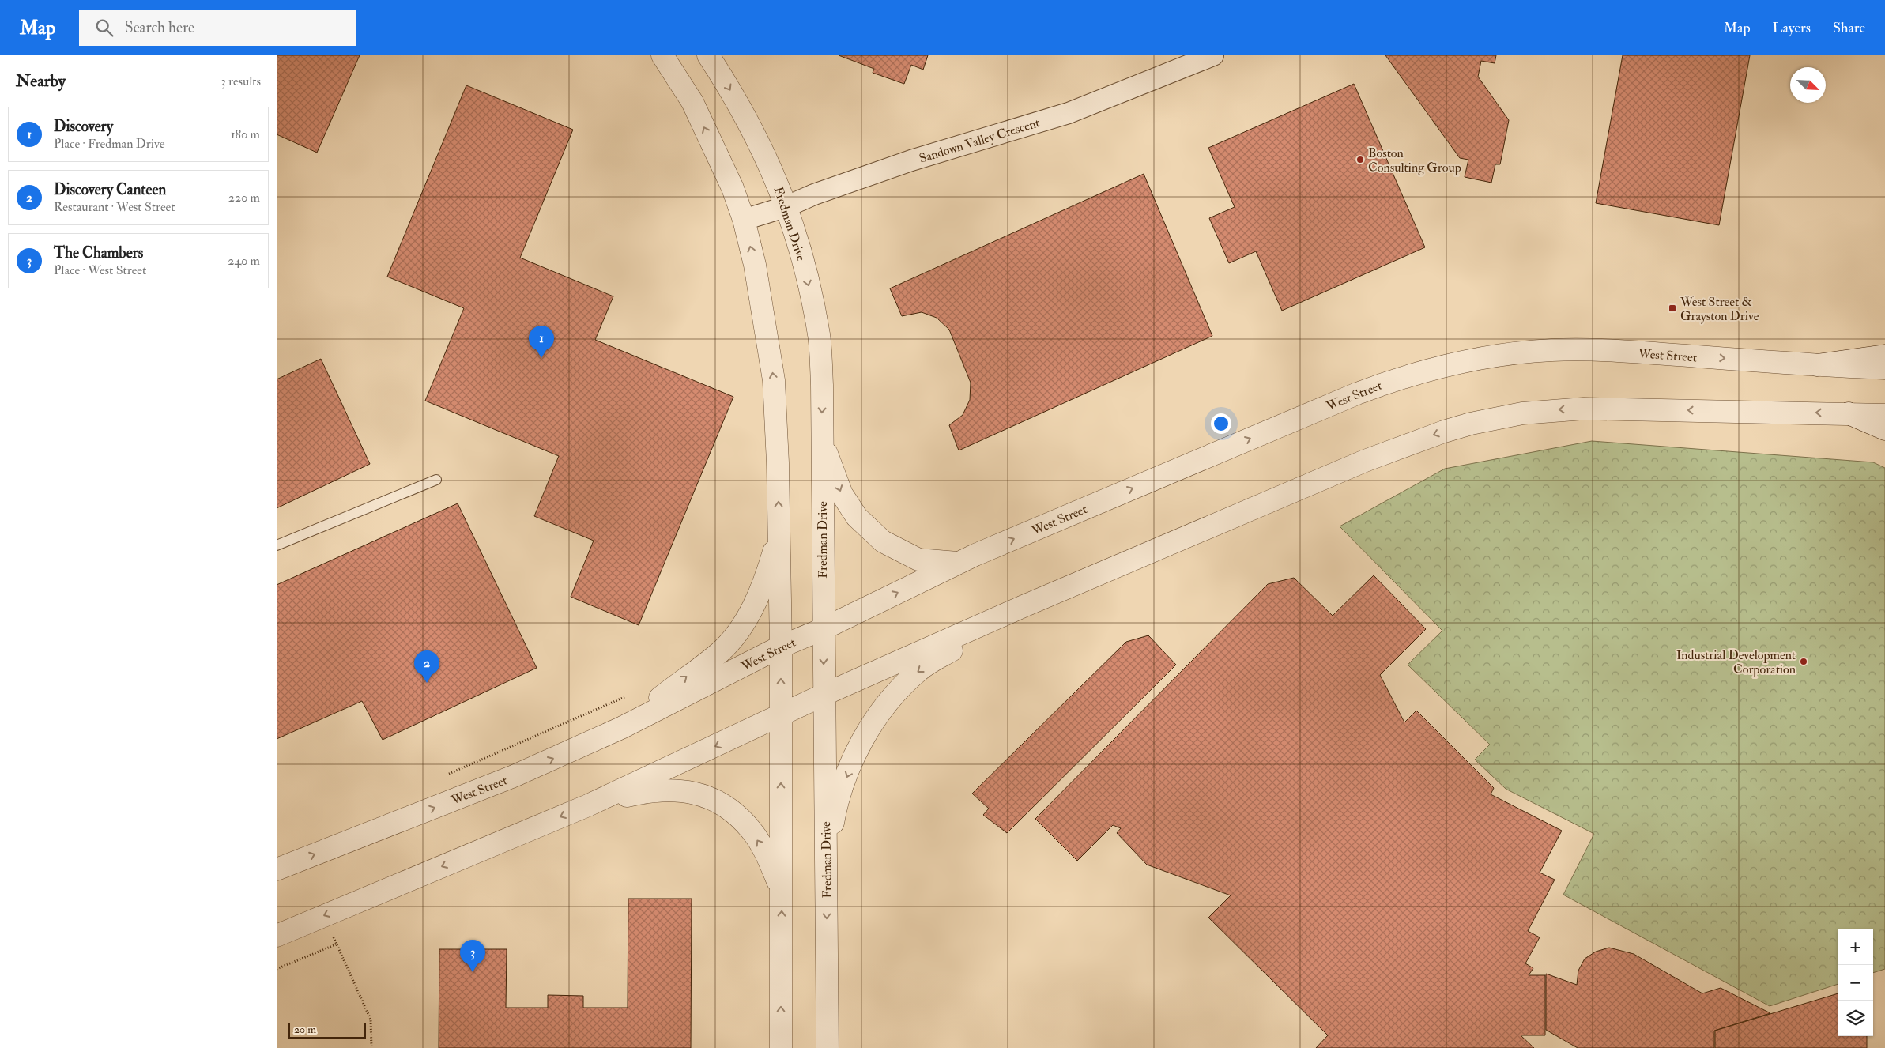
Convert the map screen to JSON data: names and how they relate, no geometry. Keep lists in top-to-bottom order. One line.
{"streets":{"street":["Sandown Valley Crescent","Fredman Drive","West Street"]},"crossings":[["Sandown Valley Crescent","Fredman Drive"],["Fredman Drive","West Street"]],"places":{"other":["Boston Consulting Group","Industrial Development Corporation"],"transit":["West Street & Grayston Drive"]},"scale_bar":"20 m","north":"bottom right","page":{"header":"Map","search":"Search here","nav":["Map","Layers","Share"],"heading":["Nearby","3 results"],"list":[{"mark":"1","name":"Discovery","note":"Place · Fredman Drive","value":"180 m"},{"mark":"2","name":"Discovery Canteen","note":"Restaurant · West Street","value":"220 m"},{"mark":"3","name":"The Chambers","note":"Place · West Street","value":"240 m"}],"pins":["1","2","3"],"map_buttons":["+","−"],"scale":"20 m"}}
